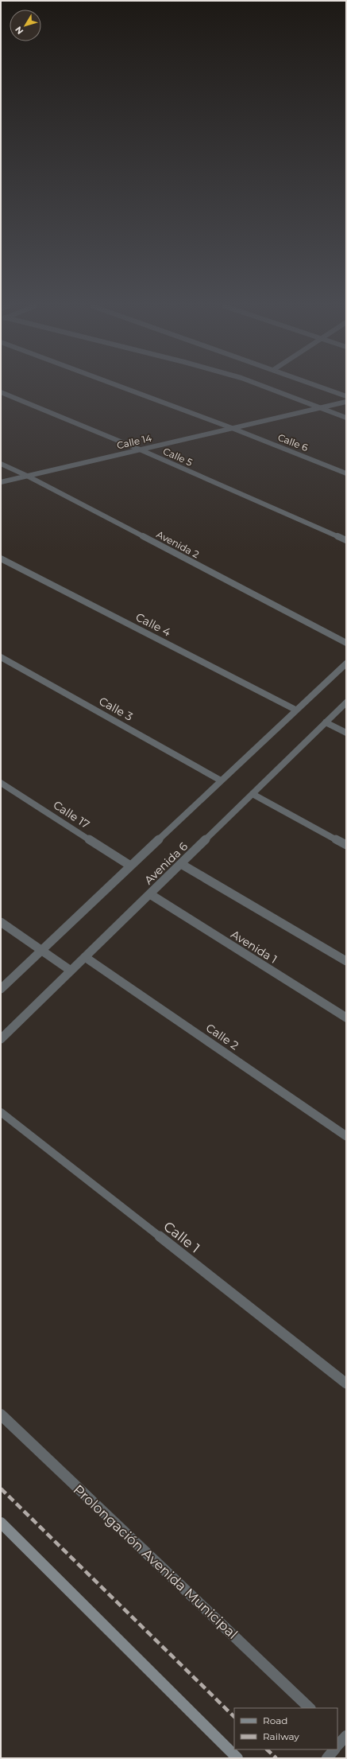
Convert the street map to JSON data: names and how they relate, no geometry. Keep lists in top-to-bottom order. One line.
{"streets":{"street":["Calle 14","Avenida 2","Calle 4","Calle 3","Calle 17","Avenida 6","Avenida 1","Calle 2","Prolongación Avenida Municipal"],"lane":["Calle 6","Calle 5","Calle 1"]},"crossings":[["Calle 14","Calle 6"],["Calle 14","Calle 5"],["Calle 14","Avenida 2"],["Calle 4","Avenida 6"],["Calle 3","Avenida 6"],["Calle 17","Avenida 6"],["Avenida 6","Avenida 1"],["Avenida 6","Calle 2"]],"legend":["Road","Railway"],"north":"bottom left"}
